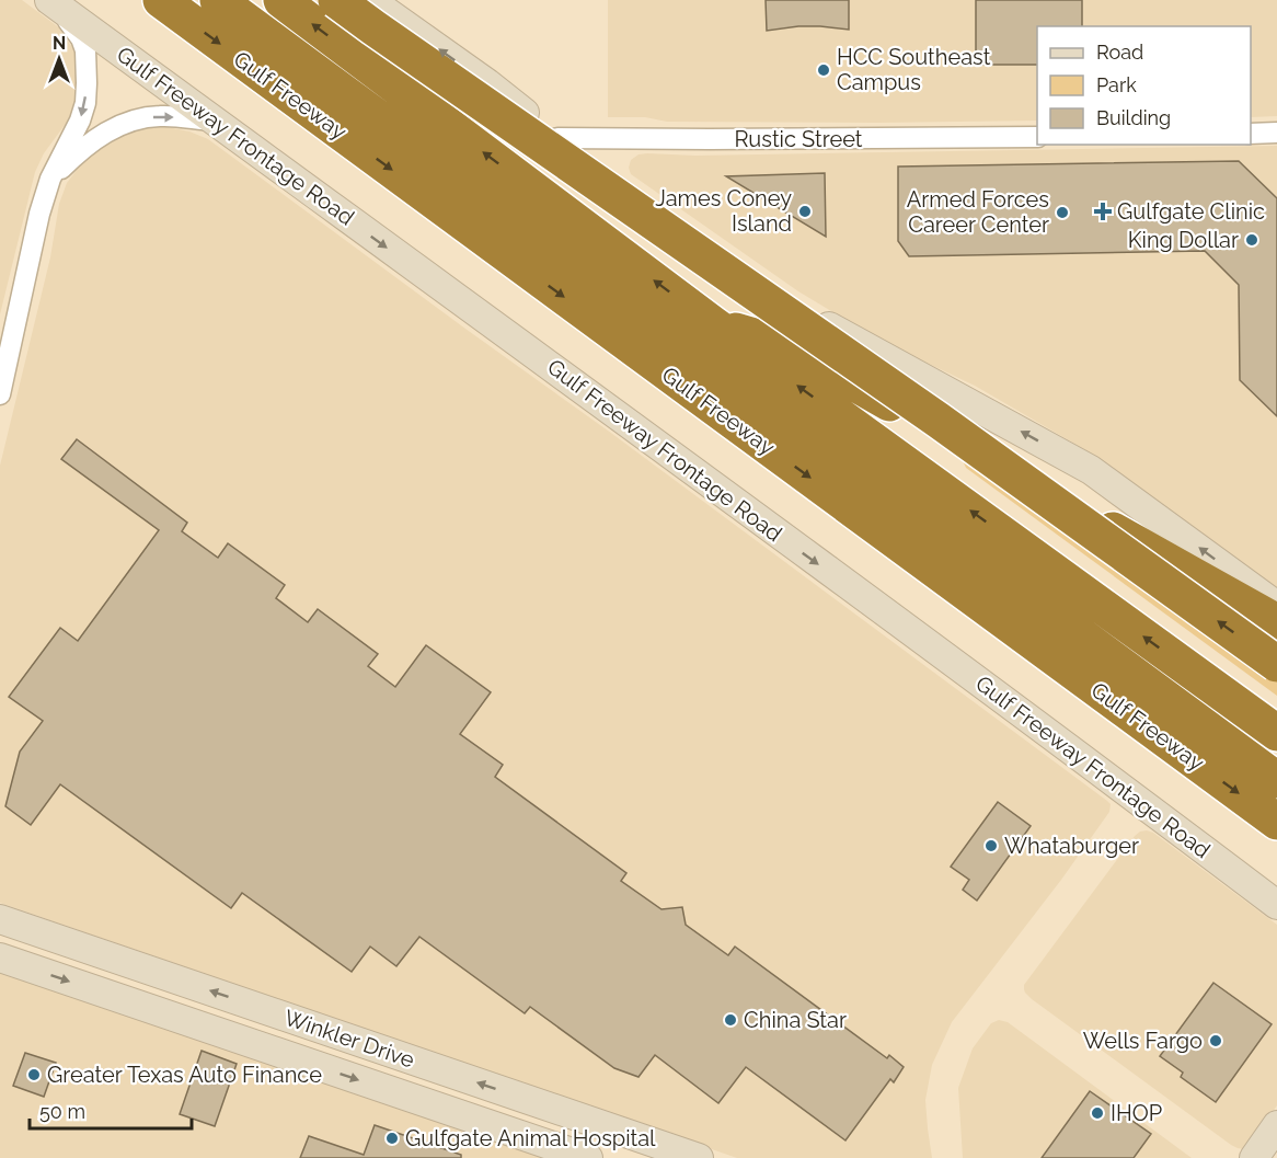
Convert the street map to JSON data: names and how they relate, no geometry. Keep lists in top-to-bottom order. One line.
{"streets":{"highway":["Gulf Freeway"],"main road":["Gulf Freeway Frontage Road","Winkler Drive"],"street":["Rustic Street"]},"places":{"other":["HCC Southeast Campus","James Coney Island","Armed Forces Career Center","King Dollar","Whataburger","China Star","Wells Fargo","Greater Texas Auto Finance","IHOP","Gulfgate Animal Hospital"],"health":["Gulfgate Clinic"]},"legend":["Road","Park","Building"],"scale_bar":"50 m","north":"top"}
